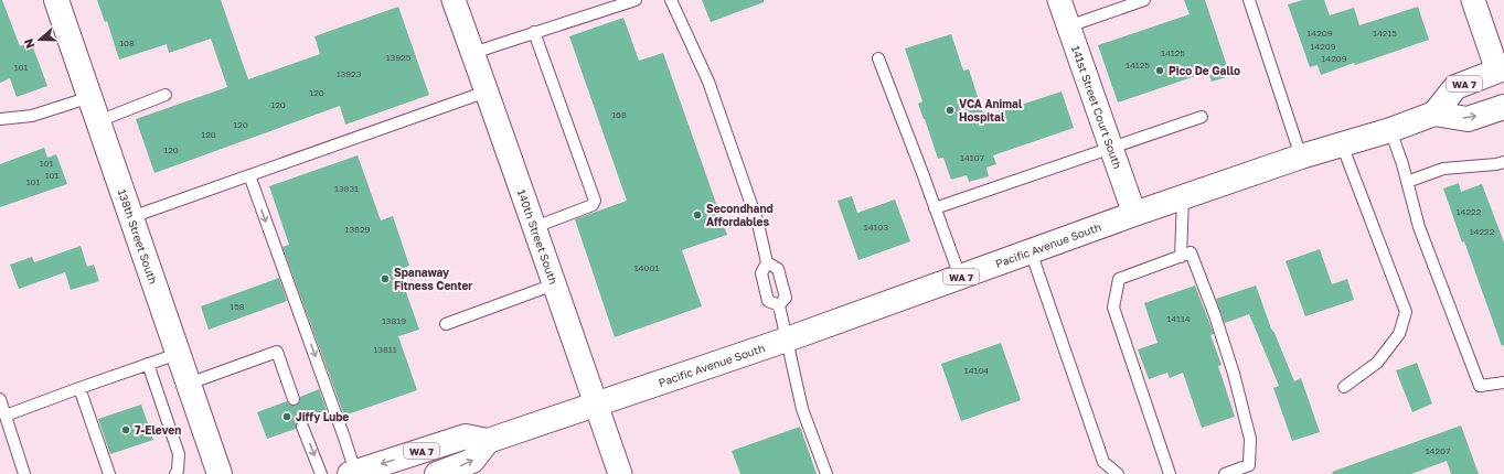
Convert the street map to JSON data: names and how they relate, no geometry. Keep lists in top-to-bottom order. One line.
{"streets":{"main road":["WA 7","138th Street South","Pacific Avenue South"],"street":["141st Street Court South","140th Street South"]},"crossings":[["WA 7","Pacific Avenue South"],["141st Street Court South","Pacific Avenue South"],["140th Street South","Pacific Avenue South"]],"places":["Pico De Gallo","VCA Animal Hospital","Secondhand Affordables","Spanaway Fitness Center","Jiffy Lube","7-Eleven"],"house_numbers":["14209","14215","108","14209","14125","13925","14209","14125","101","13923","120","120","168","120","120","120","14107","101","101","101","13831","14222","14103","13829","14222","14001","158","14114","13819","13811","14104","14207"],"north":"left"}
